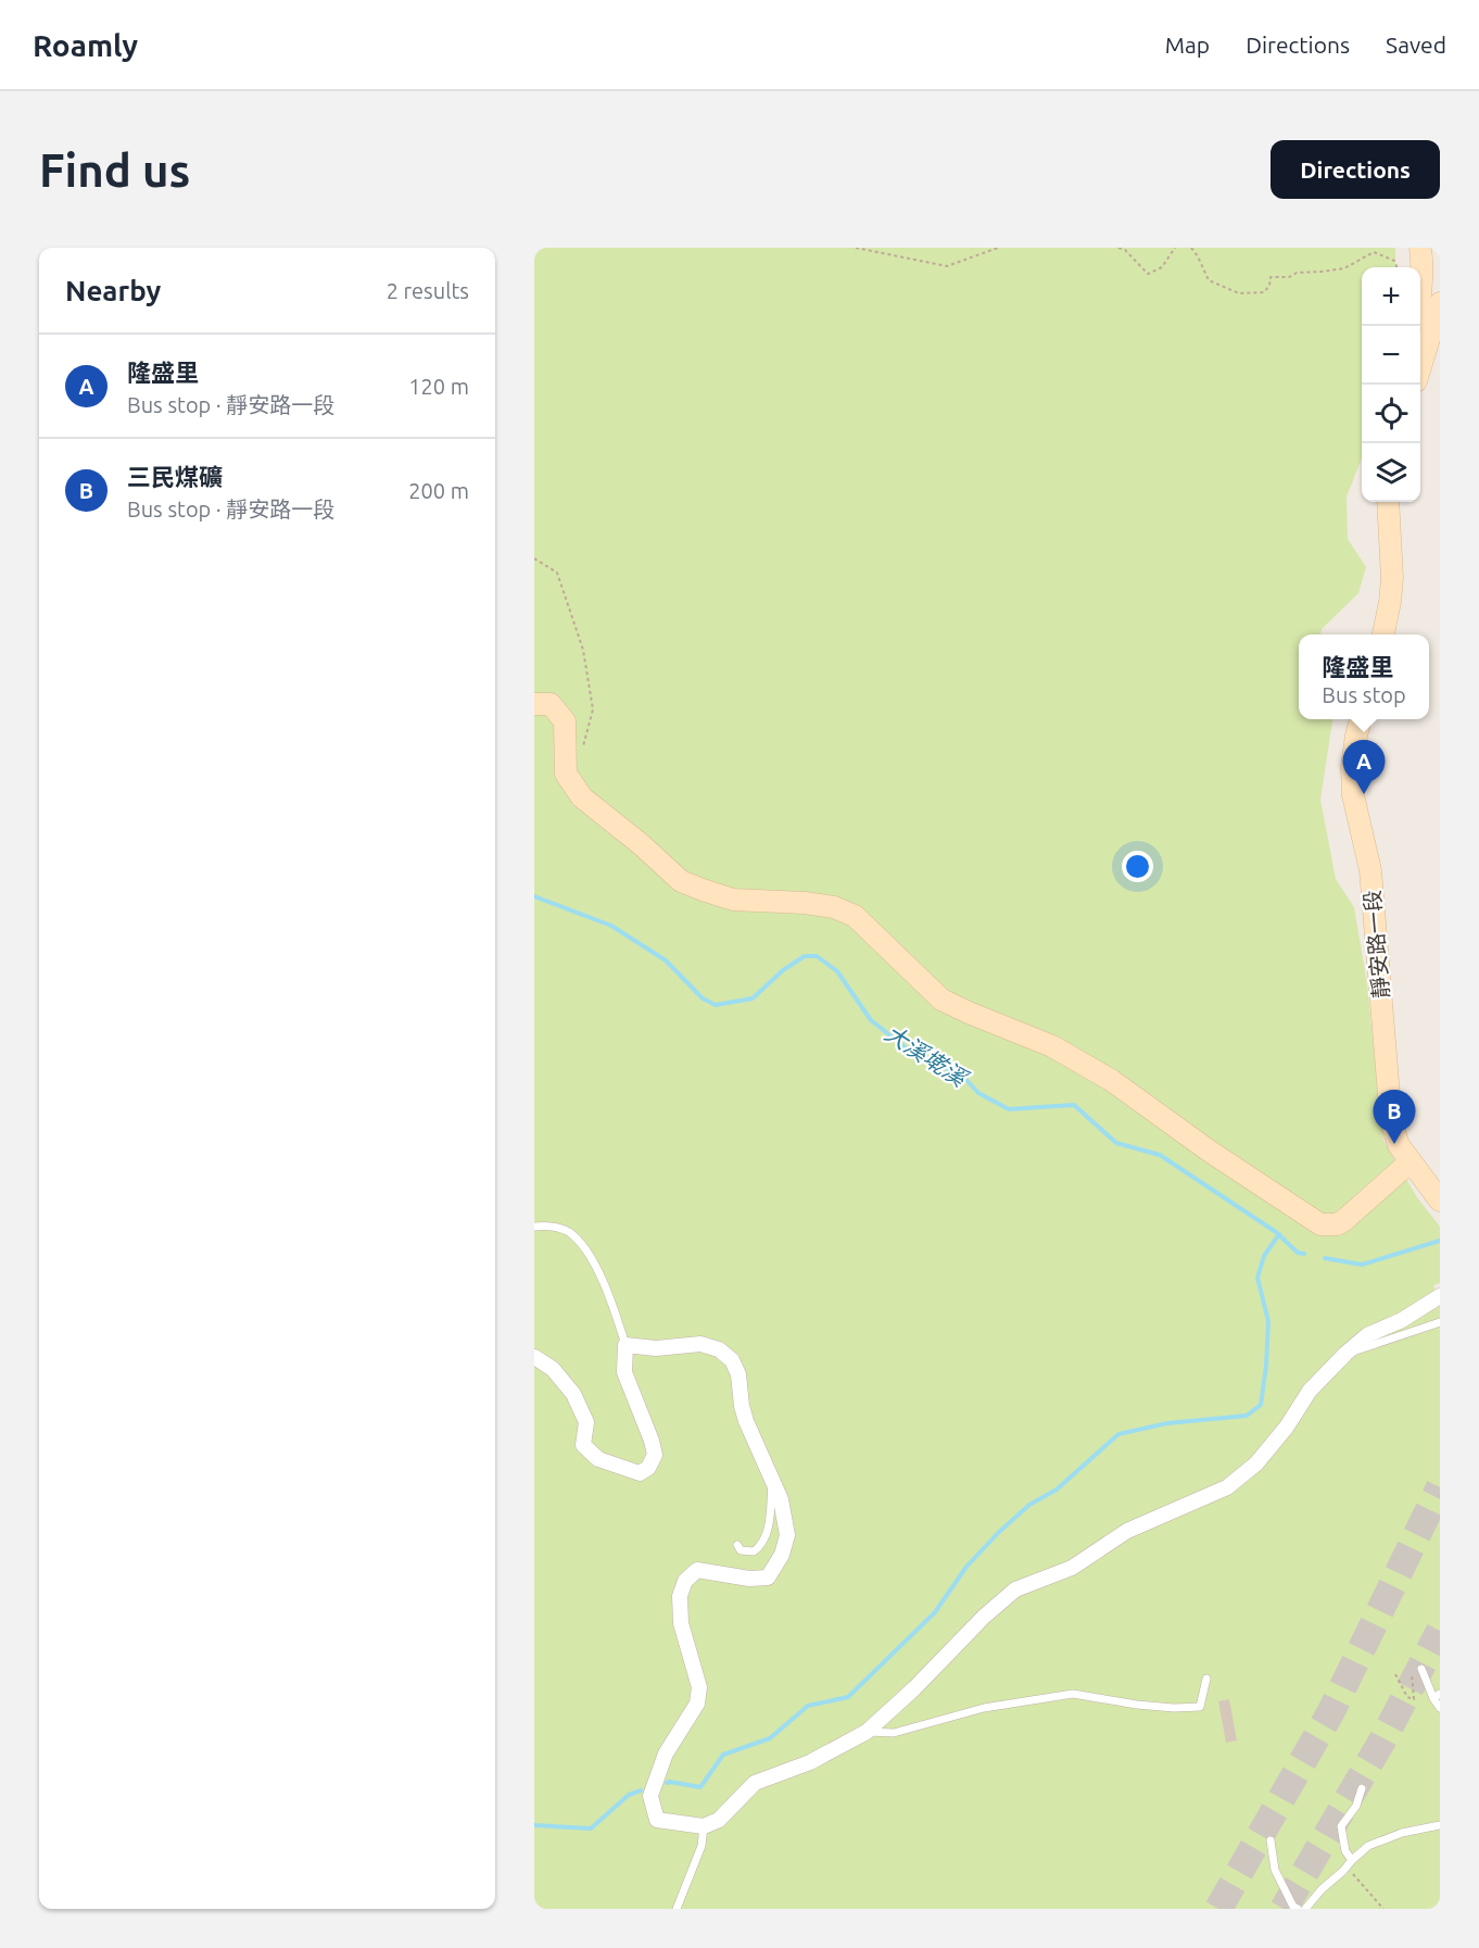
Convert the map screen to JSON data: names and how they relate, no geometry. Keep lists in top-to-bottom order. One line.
{"streets":{"street":["靜安路一段"]},"water":["大溪墘溪"],"page":{"header":"Roamly","nav":["Map","Directions","Saved"],"buttons":"Directions","title":"Find us","heading":["Nearby","2 results"],"map_buttons":["+","−"],"list":[{"mark":"A","name":"隆盛里","note":"Bus stop · 靜安路一段","value":"120 m"},{"mark":"B","name":"三民煤礦","note":"Bus stop · 靜安路一段","value":"200 m"}],"popup":["隆盛里","Bus stop"],"pins":["A","B"]}}
